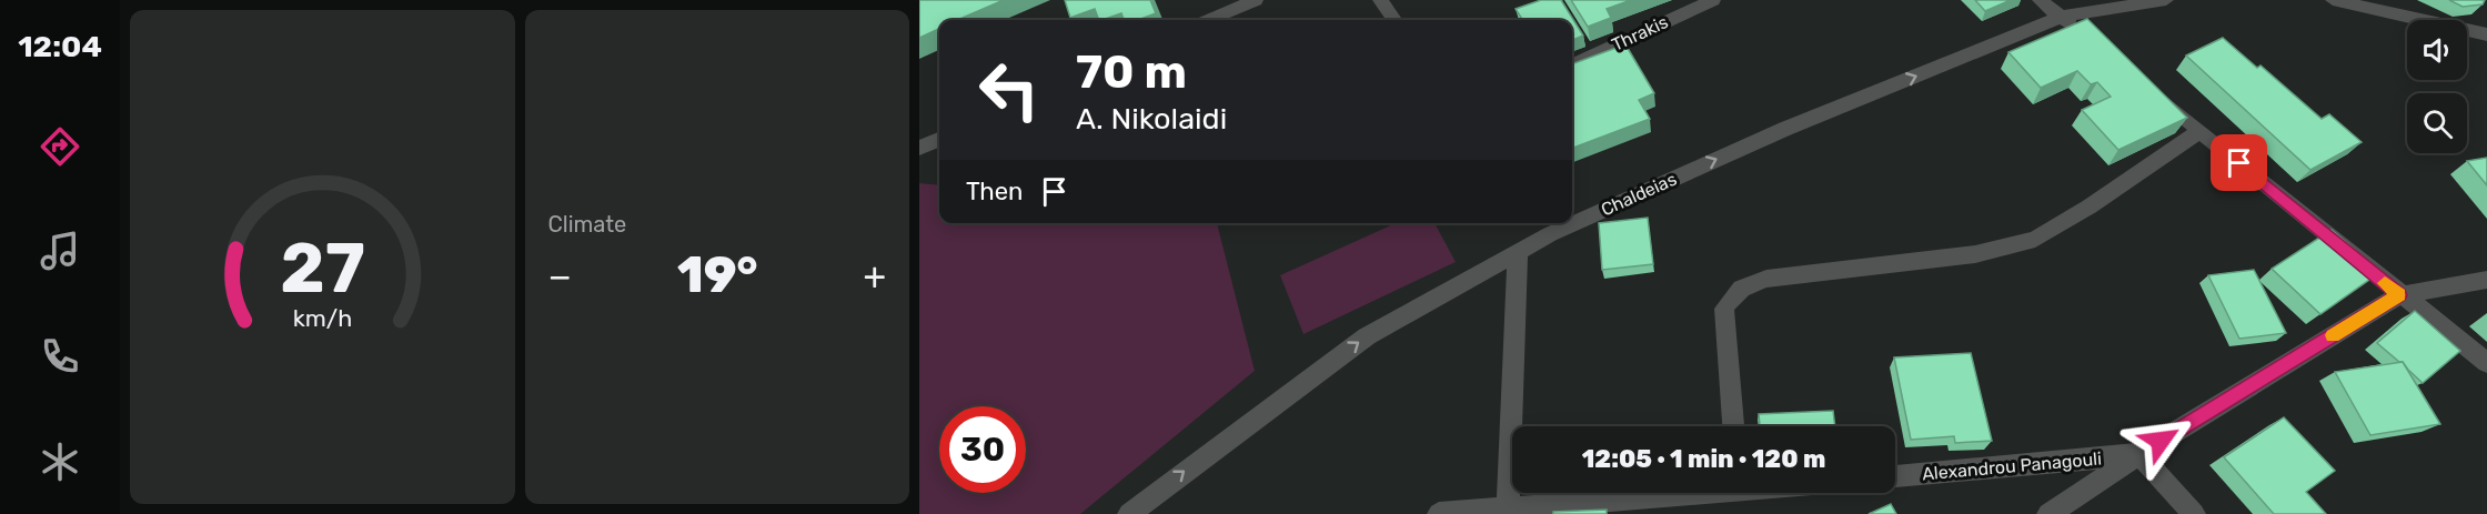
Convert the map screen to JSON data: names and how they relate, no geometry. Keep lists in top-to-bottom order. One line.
{"streets":{"street":["Thrakis","Chaldeias","Alexandrou Panagouli"]},"one_way":["Chaldeias"],"page":{"tabs":"12:04","tile":"Climate","turn":["70 m","A. Nikolaidi"],"then":"Then","heat":["−","19°","+"],"limit":"30","trip":"12:05 · 1 min · 120 m","gauge":["27","km/h"]}}
